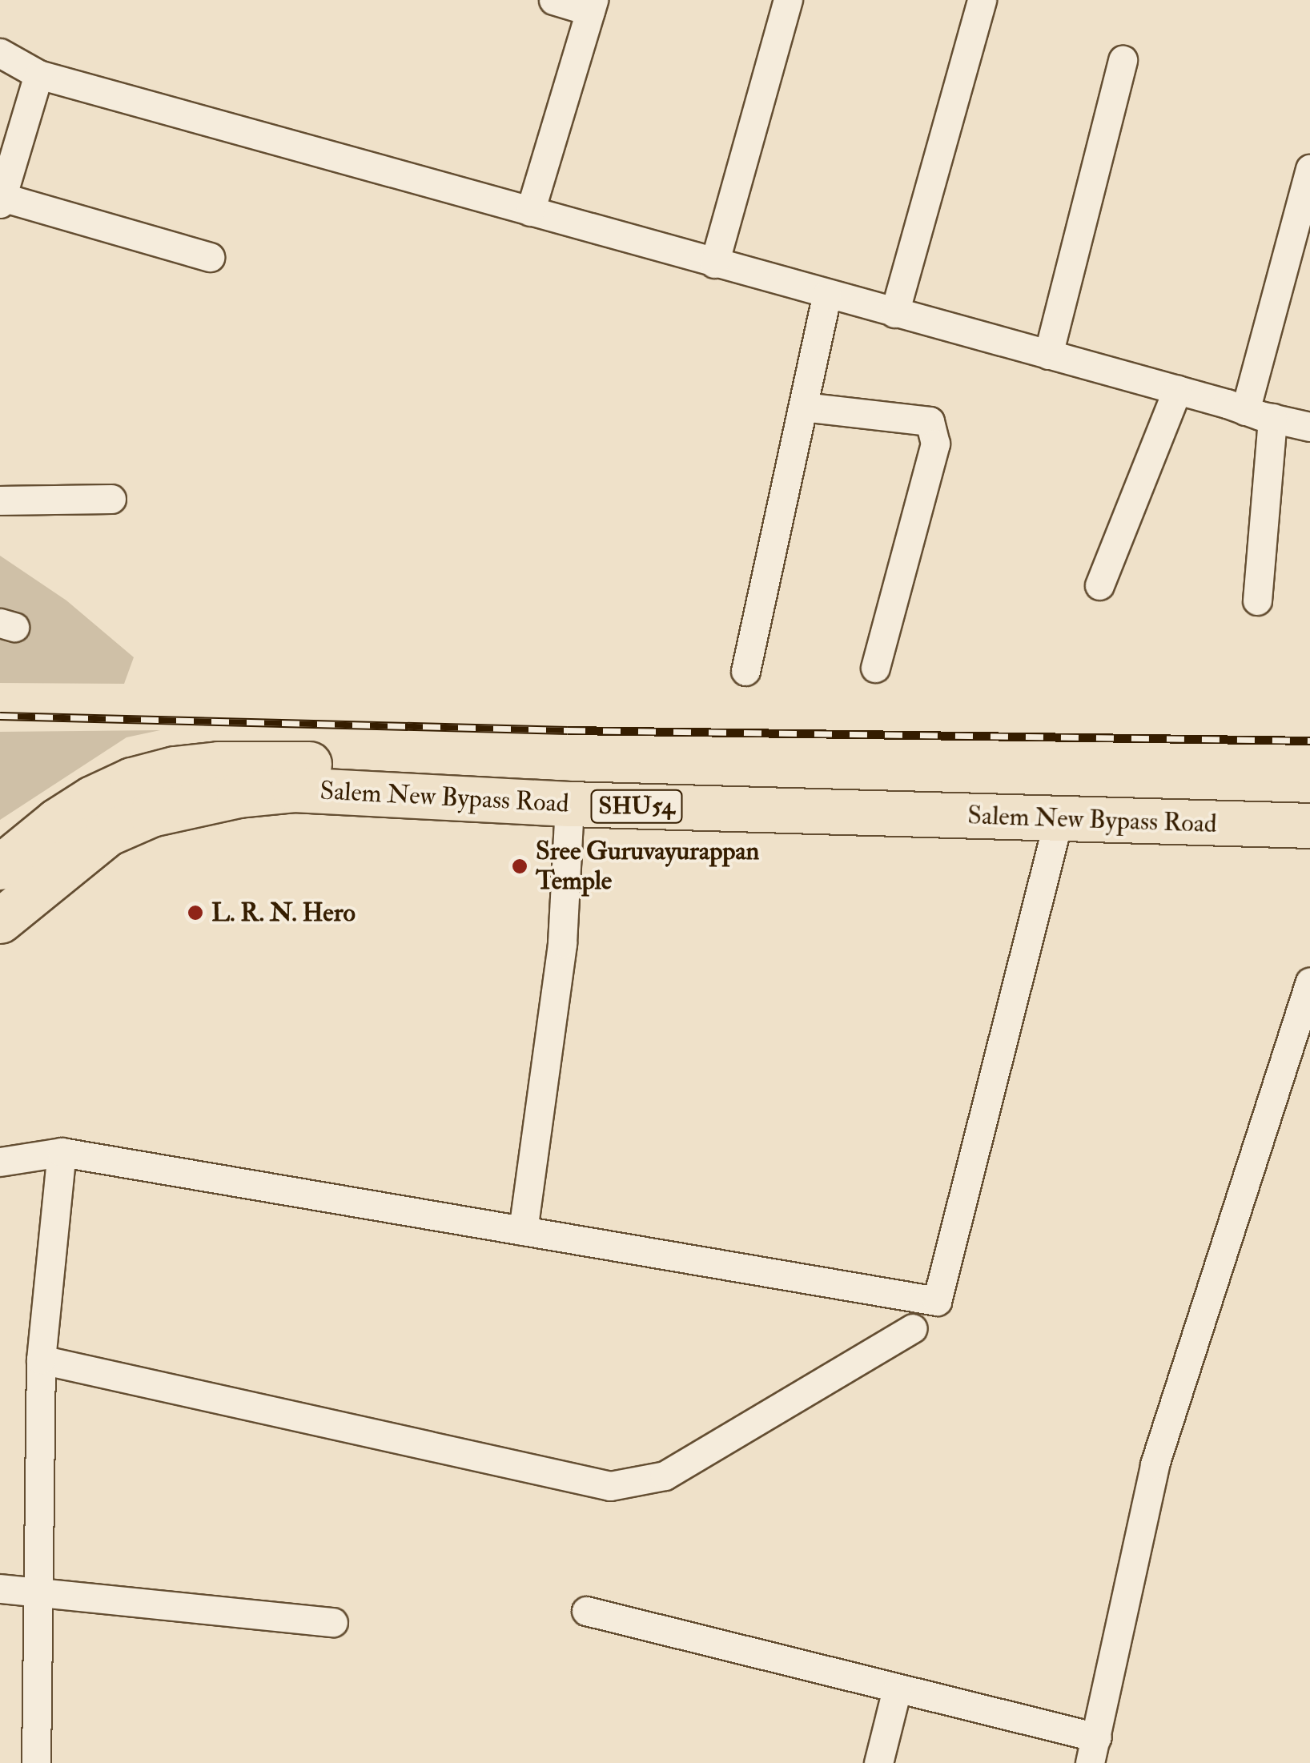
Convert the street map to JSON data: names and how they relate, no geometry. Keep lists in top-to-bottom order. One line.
{"streets":{"main road":["Salem New Bypass Road","SHU54"]},"places":["Sree Guruvayurappan Temple","L. R. N. Hero"]}
